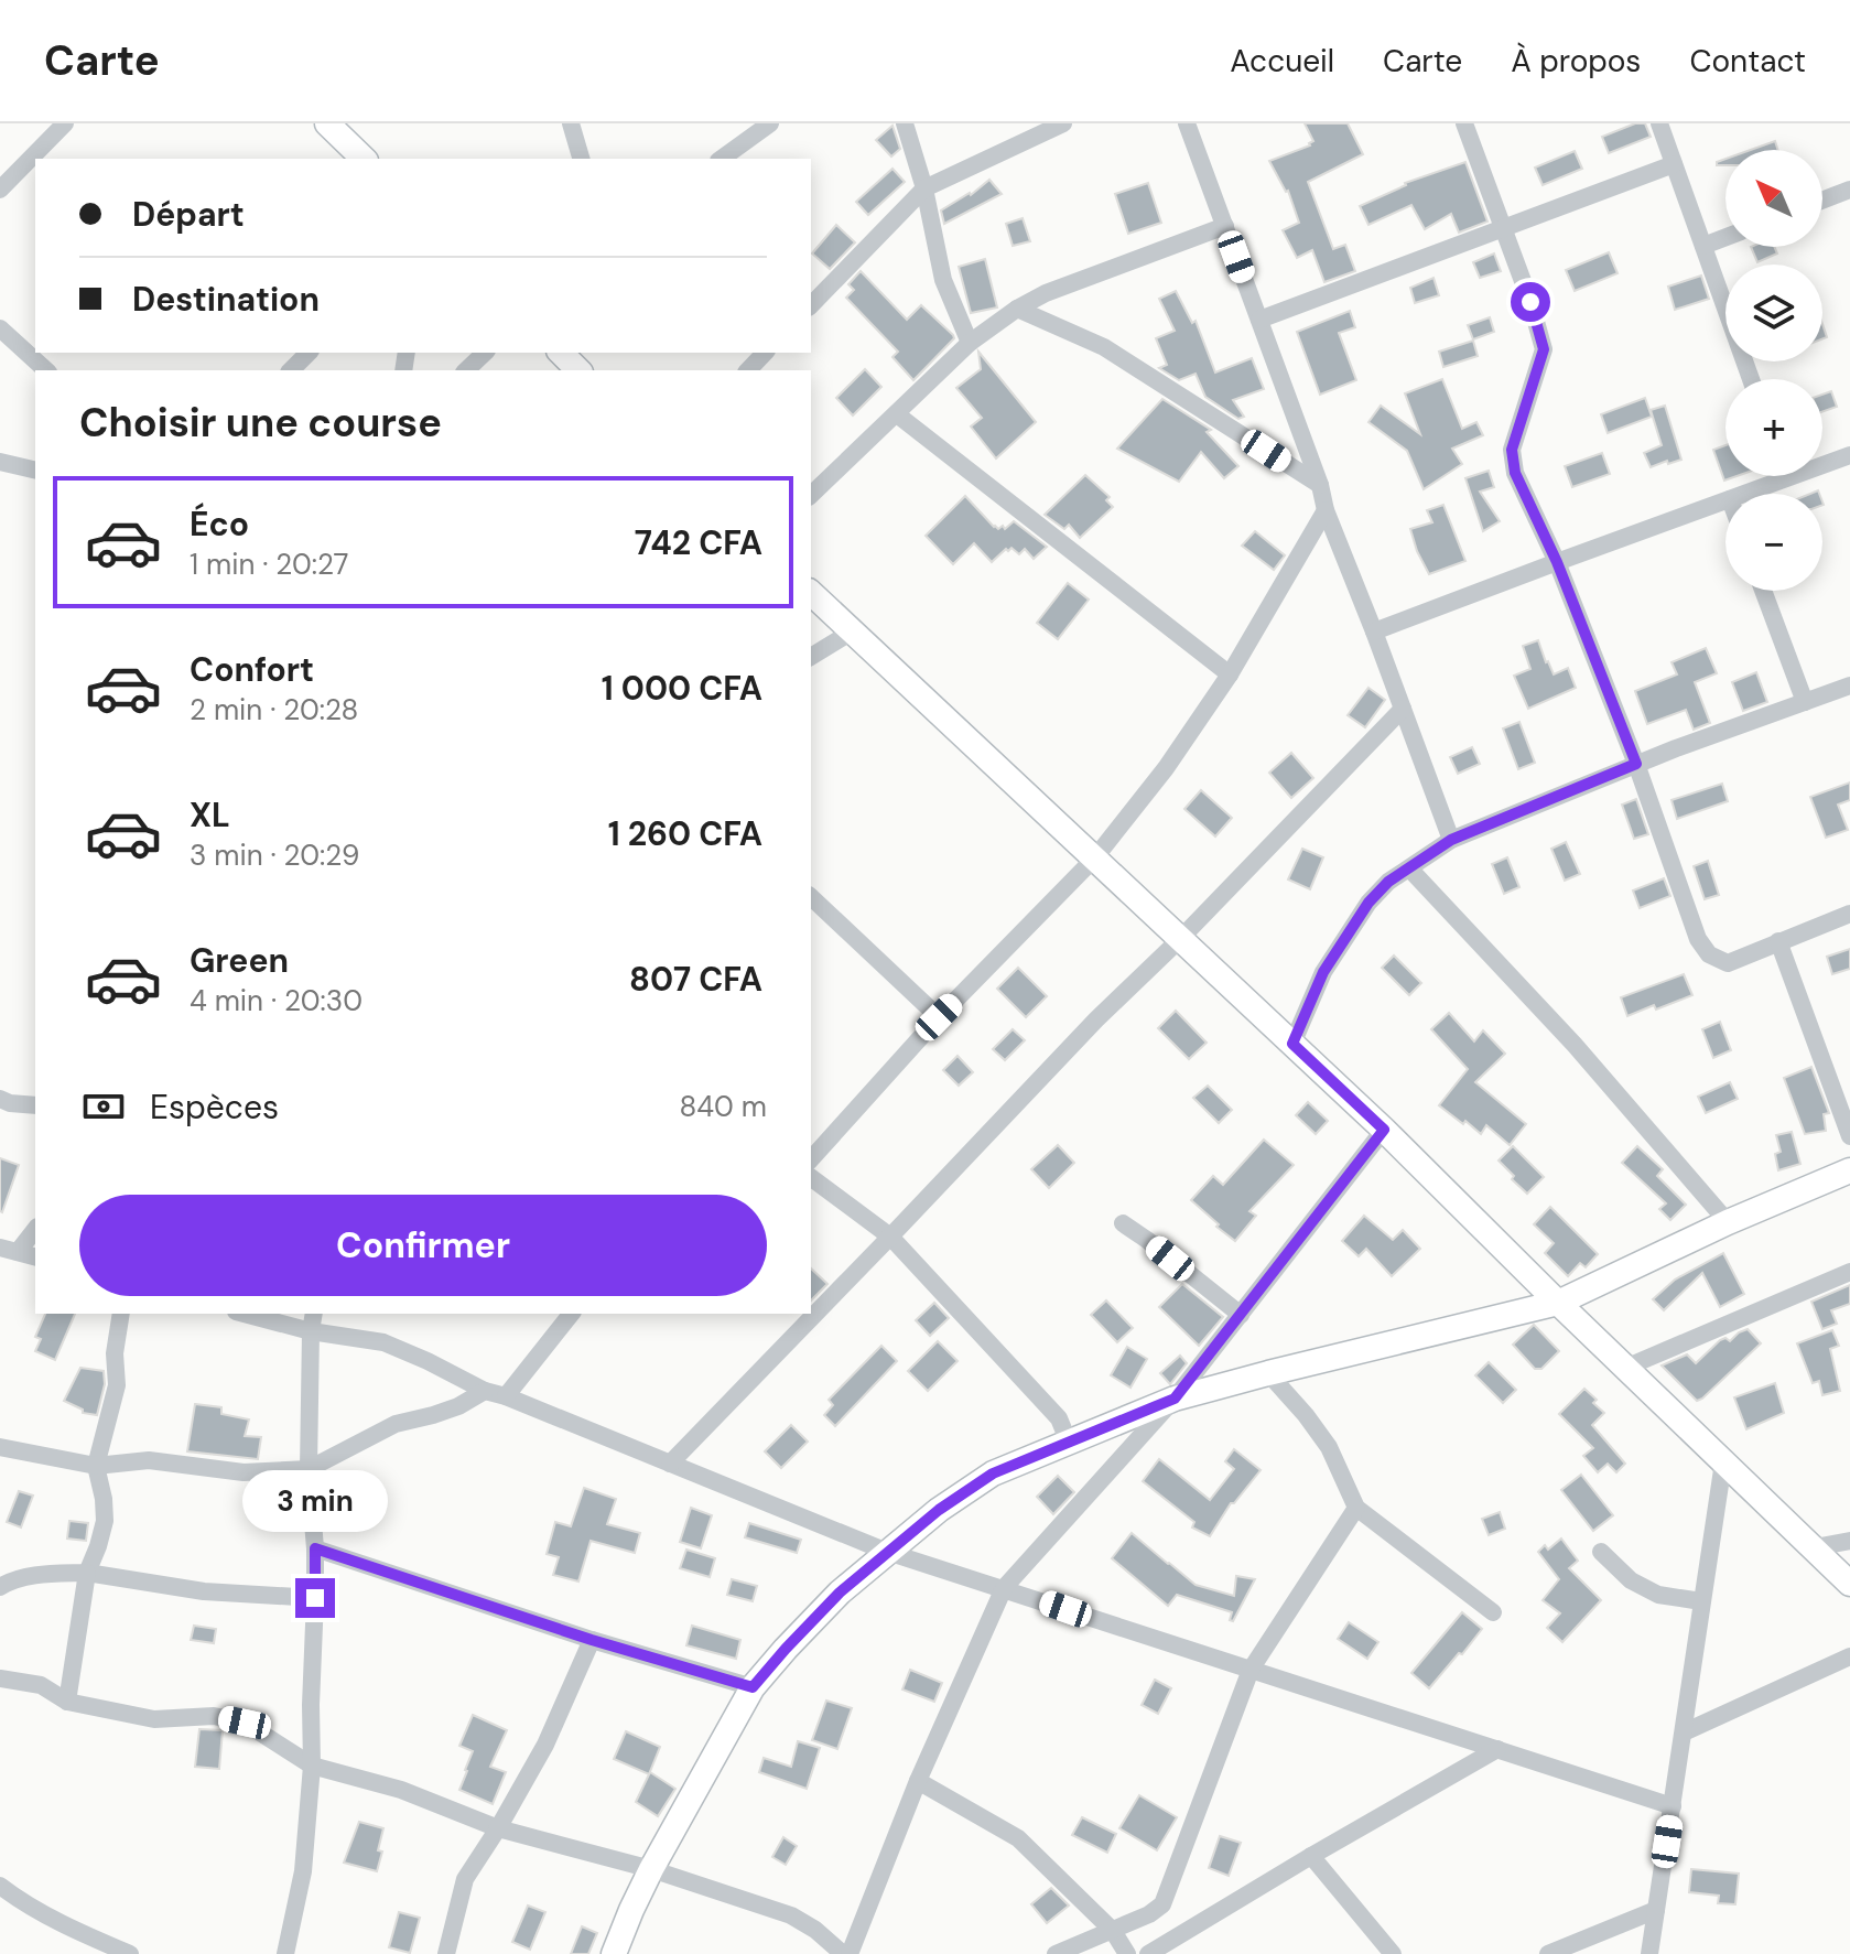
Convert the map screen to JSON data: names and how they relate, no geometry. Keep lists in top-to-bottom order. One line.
{"north":"top left","page":{"header":"Carte","nav":["Accueil","Carte","À propos","Contact"],"map_buttons":["+","−"],"banner":["Départ","Destination"],"heading":"Choisir une course","list":[{"name":"Éco","note":"1 min · 20:27","value":"742 CFA"},{"name":"Confort","note":"2 min · 20:28","value":"1 000 CFA"},{"name":"XL","note":"3 min · 20:29","value":"1 260 CFA"},{"name":"Green","note":"4 min · 20:30","value":"807 CFA"}],"pay":["Espèces","840 m"],"buttons":"Confirmer","bubble":"3 min"}}
